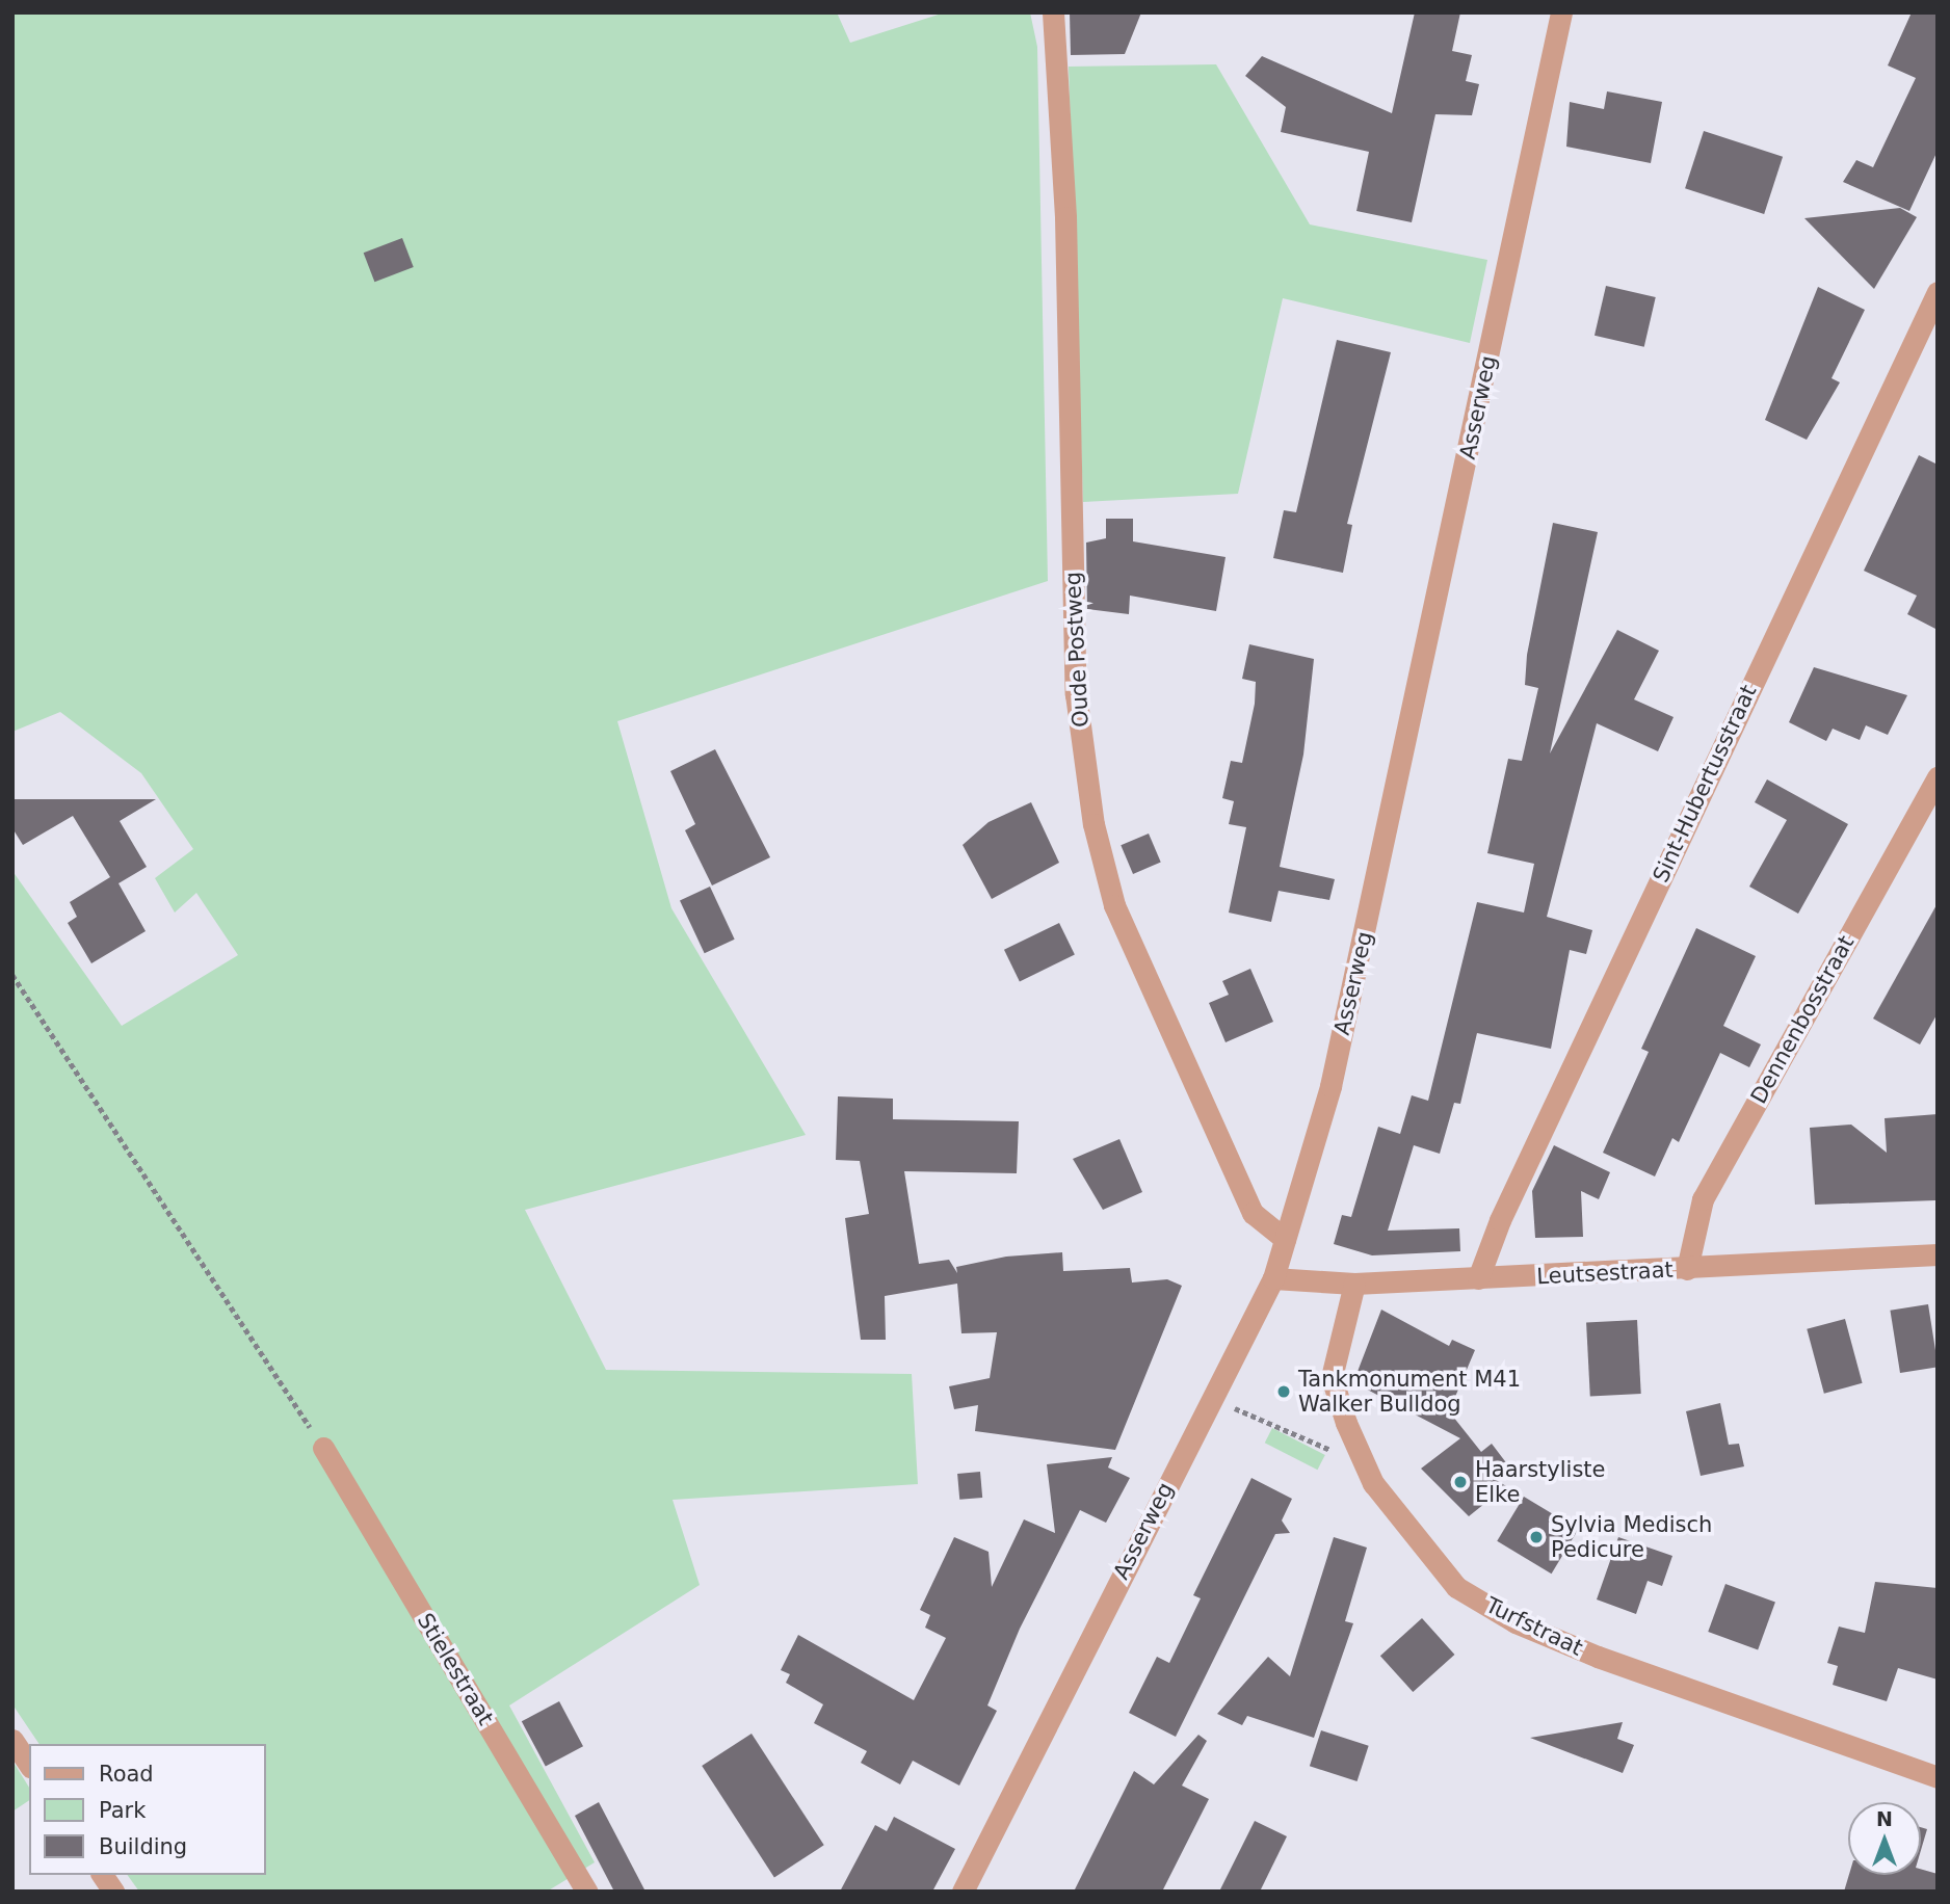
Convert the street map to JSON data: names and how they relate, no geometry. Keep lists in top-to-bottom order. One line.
{"streets":{"street":["Asserweg","Oude Postweg","Sint-Hubertusstraat","Dennenbosstraat","Leutsestraat","Turfstraat","Stielestraat"]},"crossings":[["Asserweg","Oude Postweg"],["Asserweg","Leutsestraat"],["Sint-Hubertusstraat","Leutsestraat"],["Dennenbosstraat","Leutsestraat"],["Leutsestraat","Turfstraat"]],"places":["Tankmonument M41 Walker Bulldog","Haarstyliste Elke","Sylvia Medisch Pedicure"],"legend":["Road","Park","Building"],"north":"top"}
